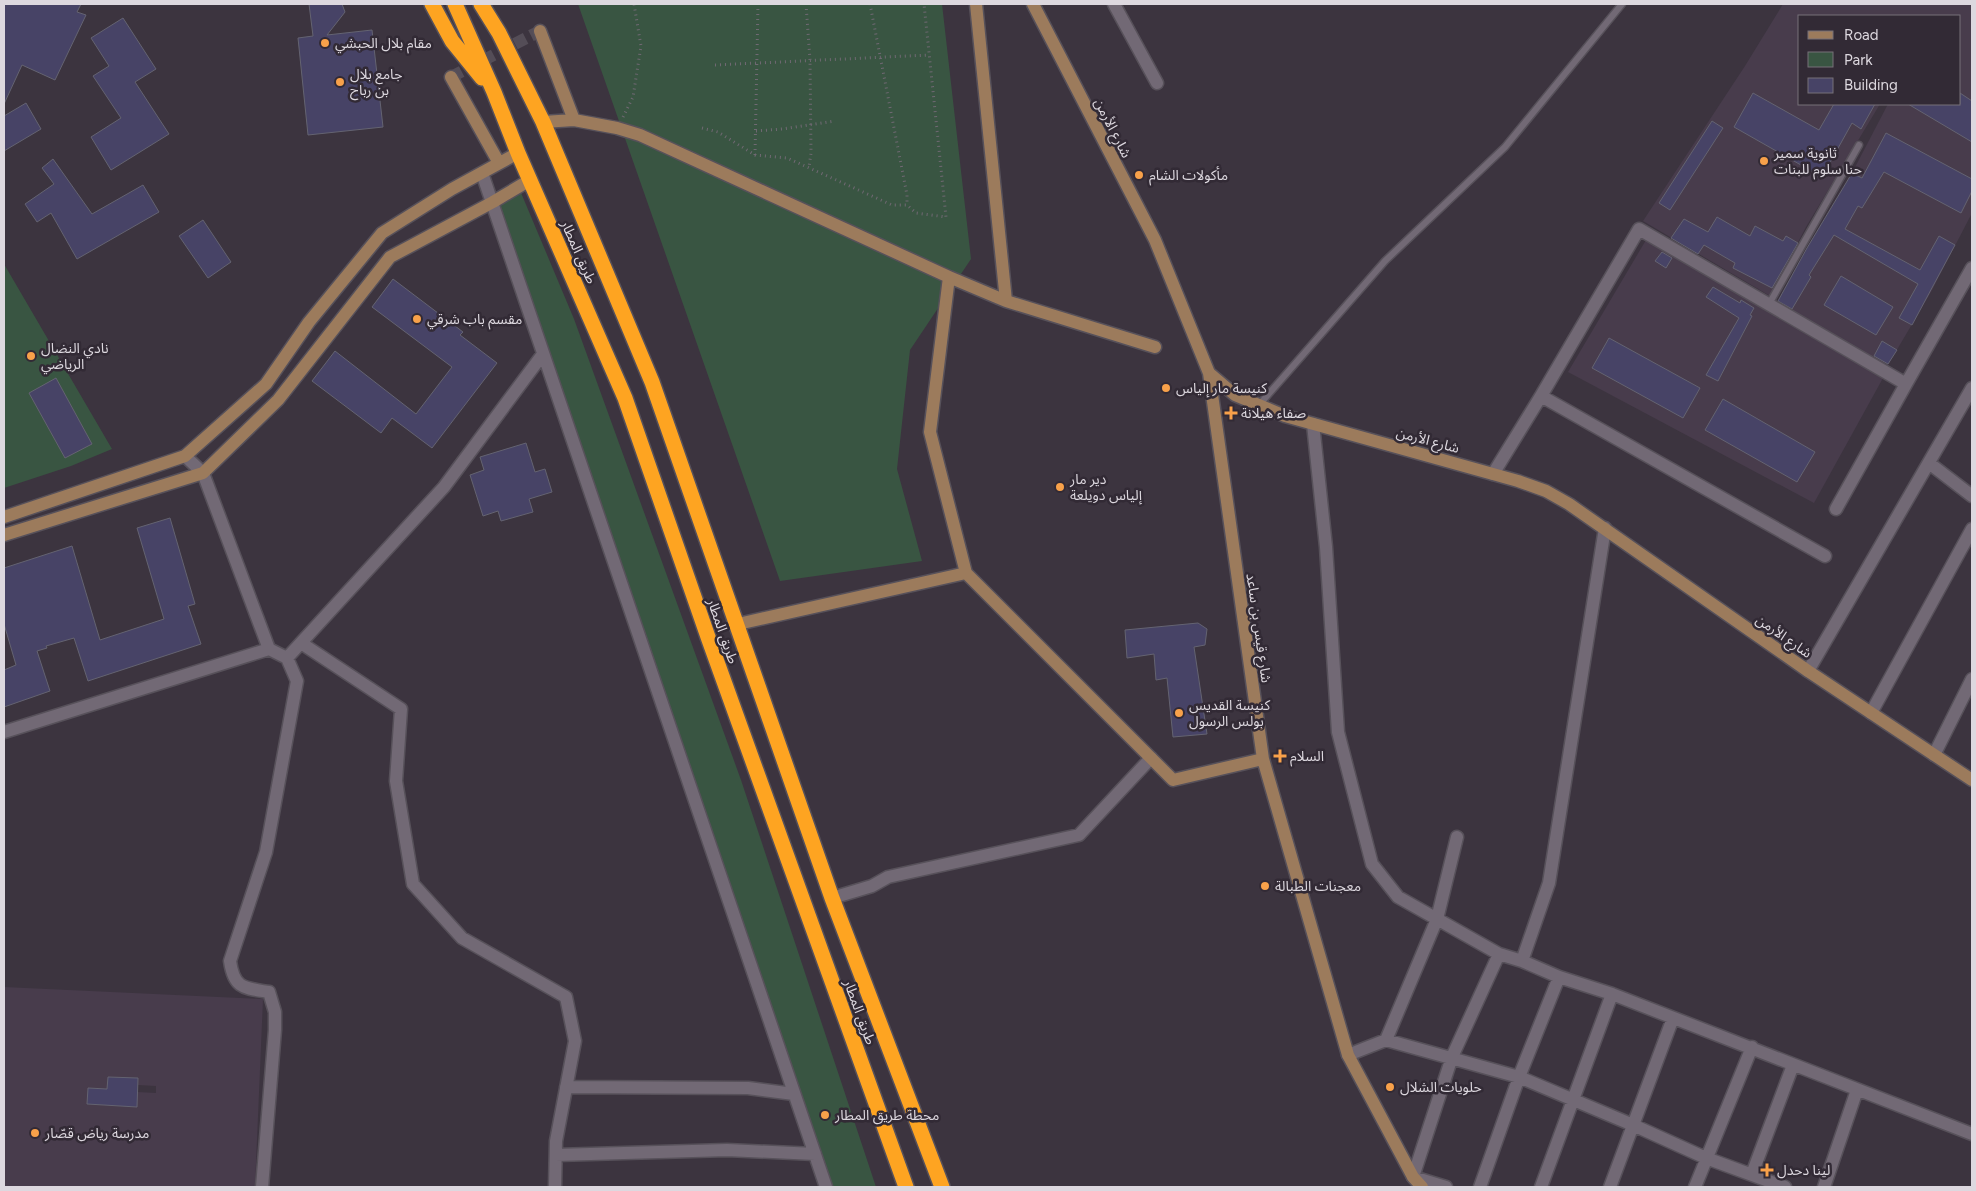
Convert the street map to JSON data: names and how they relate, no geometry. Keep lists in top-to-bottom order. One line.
{"streets":{"highway":["طريق المطار"],"main road":["شارع الأرمن","شارع قيس بن ساعد"]},"crossings":[["شارع الأرمن","شارع قيس بن ساعد"]],"places":{"other":["مقام بلال الحبشي","جامع بلال بن رباح","ثانوية سمير حنا سلوم للبنات","مأكولات الشام","مقسم باب شرقي","نادي النضال الرياضي","كنيسة مار إلياس","دير مار إلياس دويلعة","كنيسة القديس بولس الرسول","معجنات الطبالة","حلويات الشلال","محطة طريق المطار","مدرسة رياض قصّار"],"health":["صفاء هيلانة","السلام","لينا دحدل"]},"legend":["Road","Park","Building"]}
